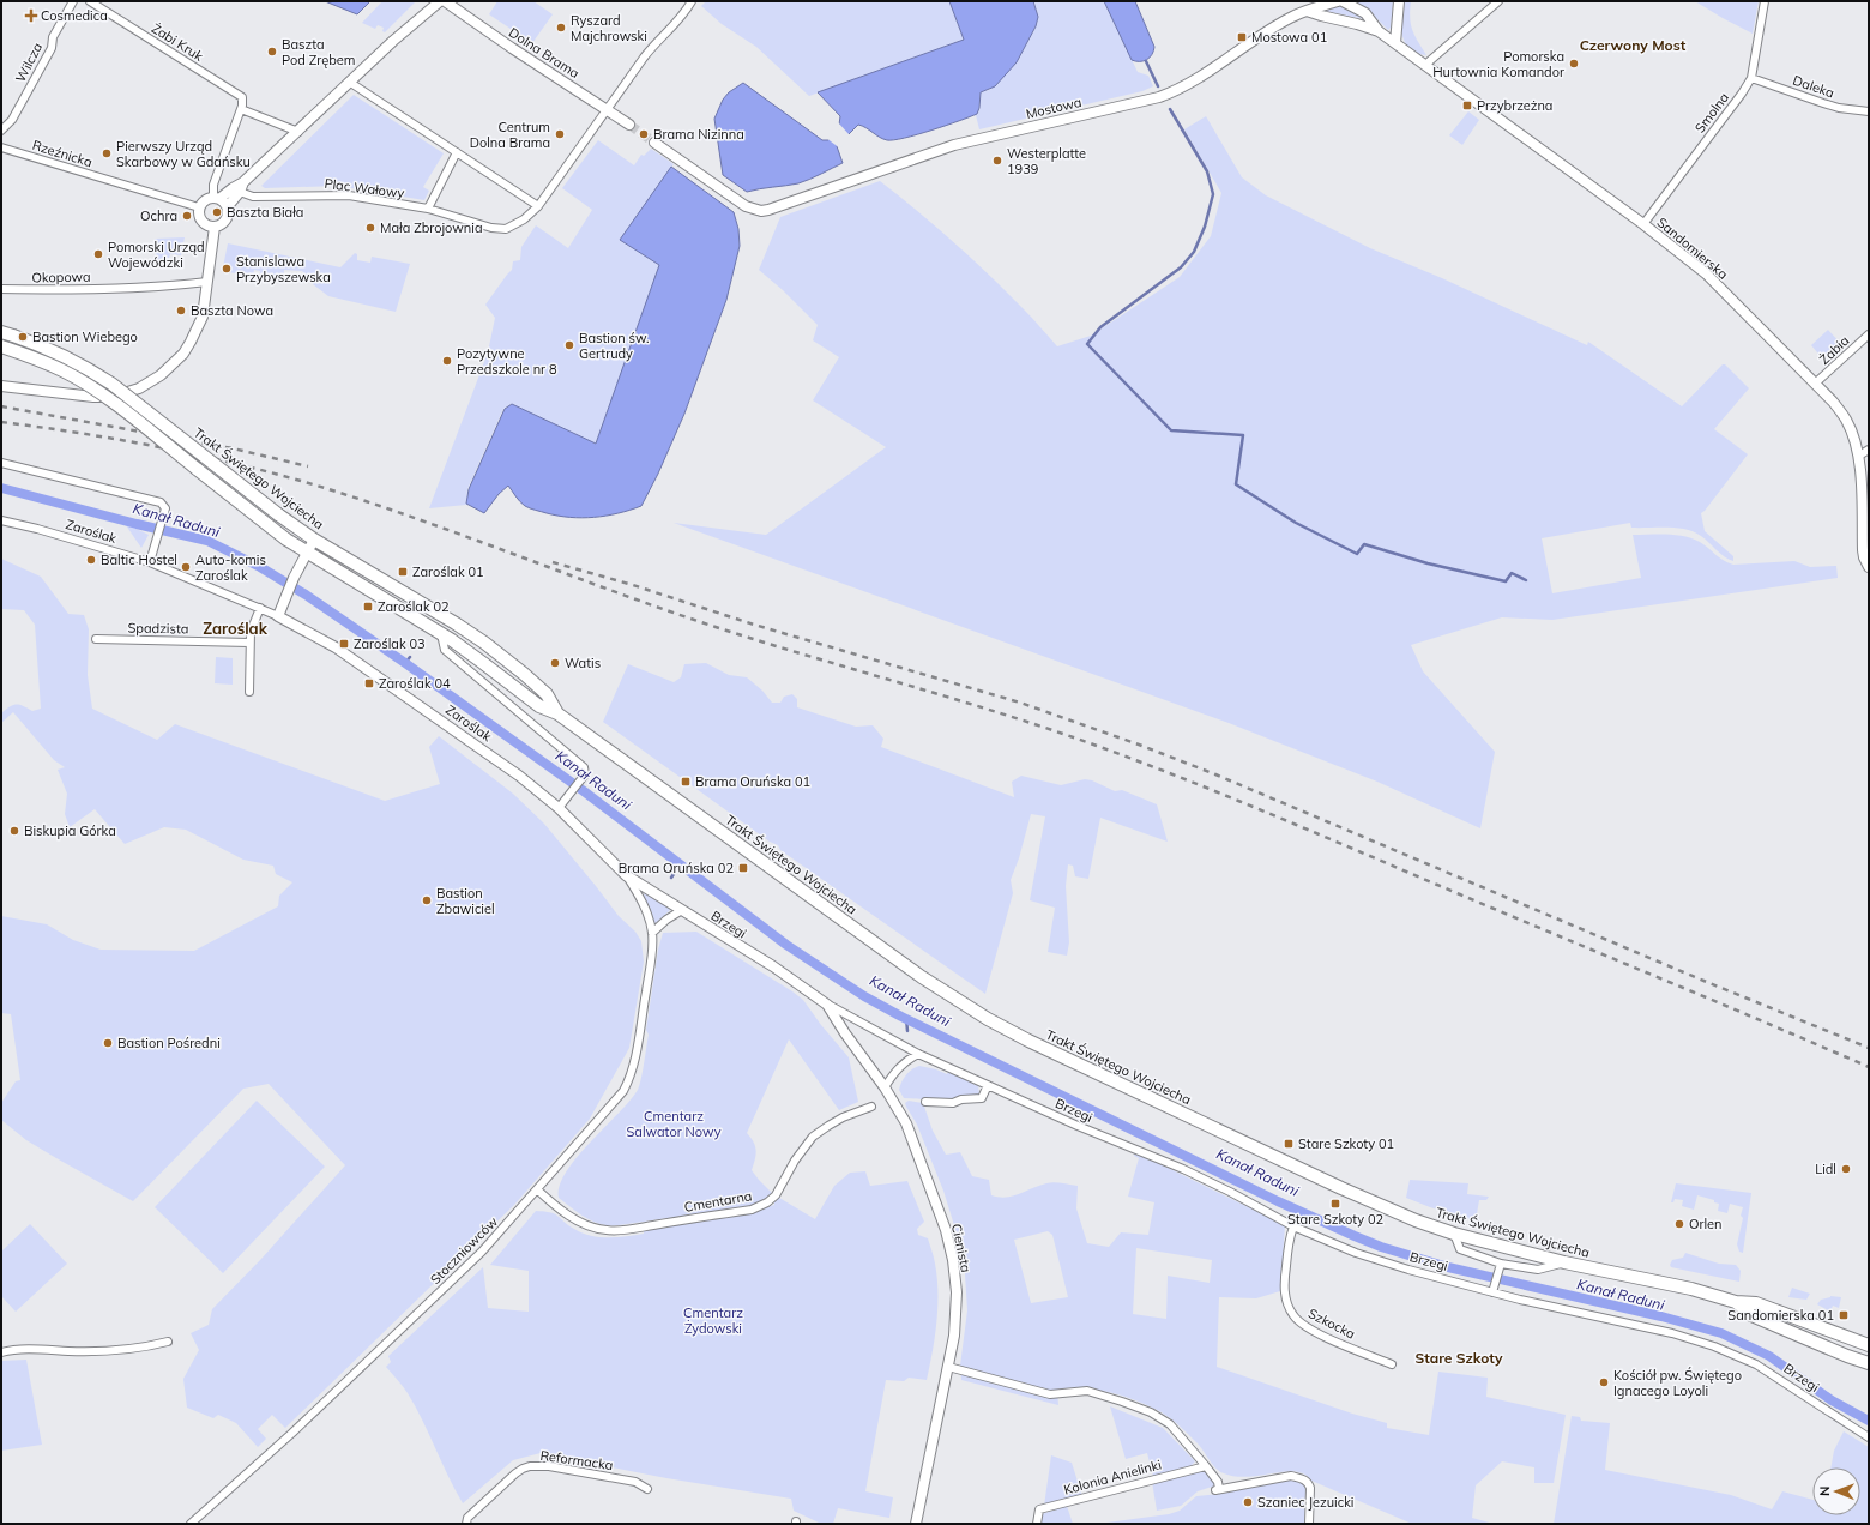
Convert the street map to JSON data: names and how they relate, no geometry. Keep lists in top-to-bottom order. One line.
{"streets":{"main road":["Trakt Świętego Wojciecha"],"street":["Żabi Kruk","Dolna Brama","Wilcza","Daleka","Mostowa","Smolna","Rzeźnicka","Plac Wałowy","Sandomierska","Okopowa","Żabia","Zaroślak","Spadzista","Brzegi","Cmentarna","Cienista","Stoczniowców","Szkocka","Reformacka","Kolonia Anielinki"]},"crossings":[["Dolna Brama","Plac Wałowy"],["Daleka","Smolna"],["Mostowa","Sandomierska"],["Smolna","Sandomierska"],["Sandomierska","Żabia"],["Zaroślak","Brzegi"],["Zaroślak","Stoczniowców"],["Brzegi","Cienista"],["Brzegi","Stoczniowców"],["Brzegi","Szkocka"],["Cmentarna","Stoczniowców"]],"districts":["Czerwony Most","Zaroślak","Stare Szkoty"],"water":["Kanał Raduni"],"parks":["Cmentarz Salwator Nowy","Cmentarz Żydowski"],"places":{"health":["Cosmedica"],"other":["Ryszard Majchrowski","Baszta Pod Zrębem","Pomorska Hurtownia Komandor","Centrum Dolna Brama","Brama Nizinna","Pierwszy Urząd Skarbowy w Gdańsku","Westerplatte 1939","Baszta Biała","Ochra","Mała Zbrojownia","Pomorski Urząd Wojewódzki","Stanislawa Przybyszewska","Baszta Nowa","Bastion Wiebego","Bastion św. Gertrudy","Pozytywne Przedszkole nr 8","Baltic Hostel","Auto-komis Zaroślak","Watis","Biskupia Górka","Bastion Zbawiciel","Bastion Pośredni","Lidl","Orlen","Kościół pw. Świętego Ignacego Loyoli","Szaniec Jezuicki"],"transit":["Mostowa 01","Przybrzeżna","Zaroślak 01","Zaroślak 02","Zaroślak 03","Zaroślak 04","Brama Oruńska 01","Brama Oruńska 02","Stare Szkoty 01","Stare Szkoty 02","Sandomierska 01"]},"north":"left"}
